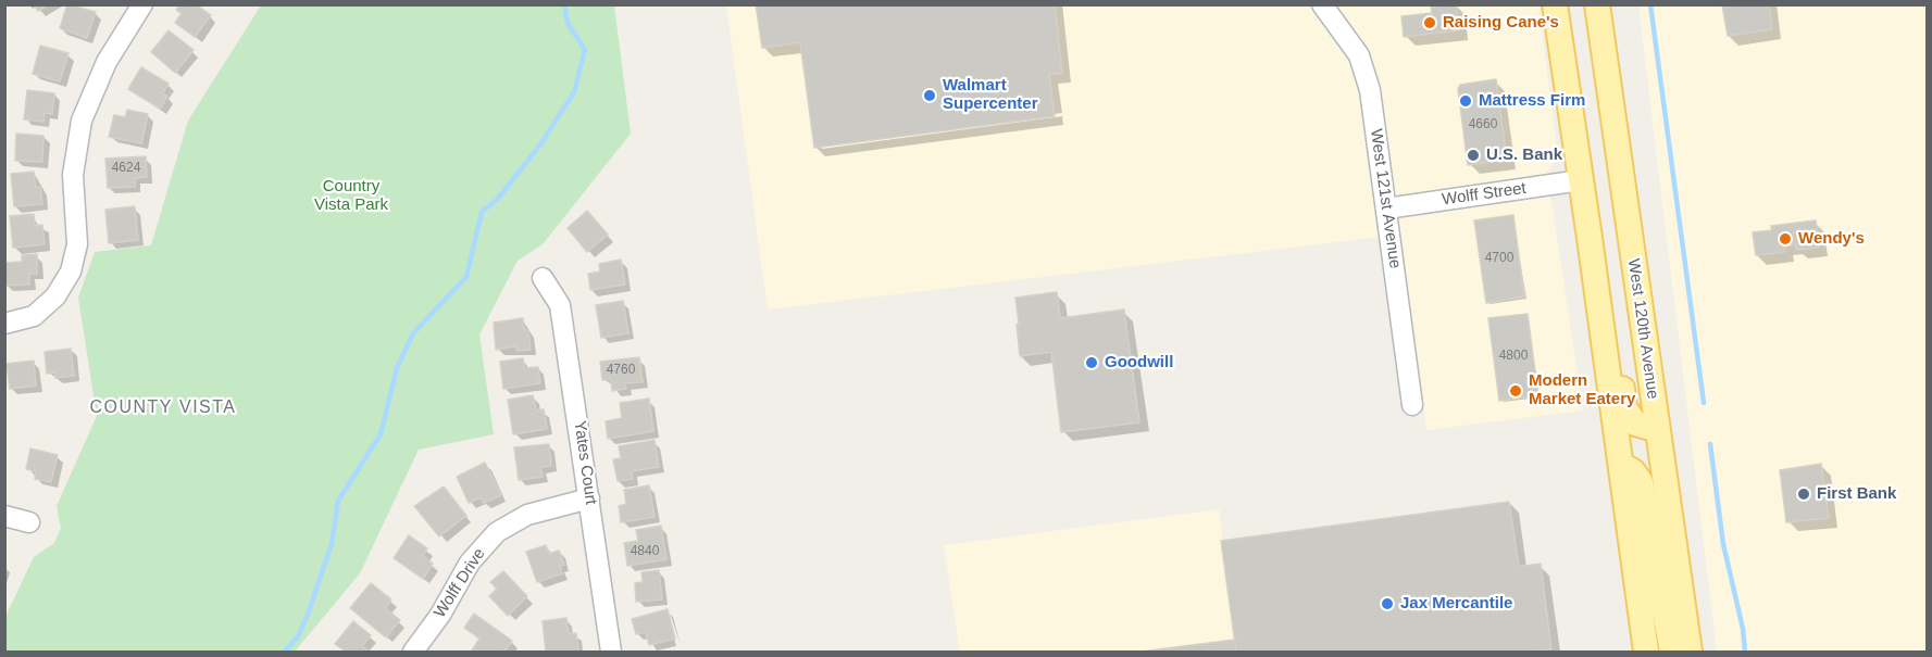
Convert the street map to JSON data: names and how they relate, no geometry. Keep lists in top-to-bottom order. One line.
{"streets":{"main road":["West 120th Avenue"],"street":["Wolff Street","West 121st Avenue","Yates Court","Wolff Drive"]},"crossings":[["Wolff Street","West 121st Avenue"],["Yates Court","Wolff Drive"]],"districts":["COUNTY VISTA"],"parks":["Country Vista Park"],"places":["Raising Cane's","Walmart Supercenter","Mattress Firm","U.S. Bank","Wendy's","Goodwill","Modern Market Eatery","First Bank","Jax Mercantile"],"house_numbers":["4660","4624","4700","4800","4760","4840"]}
